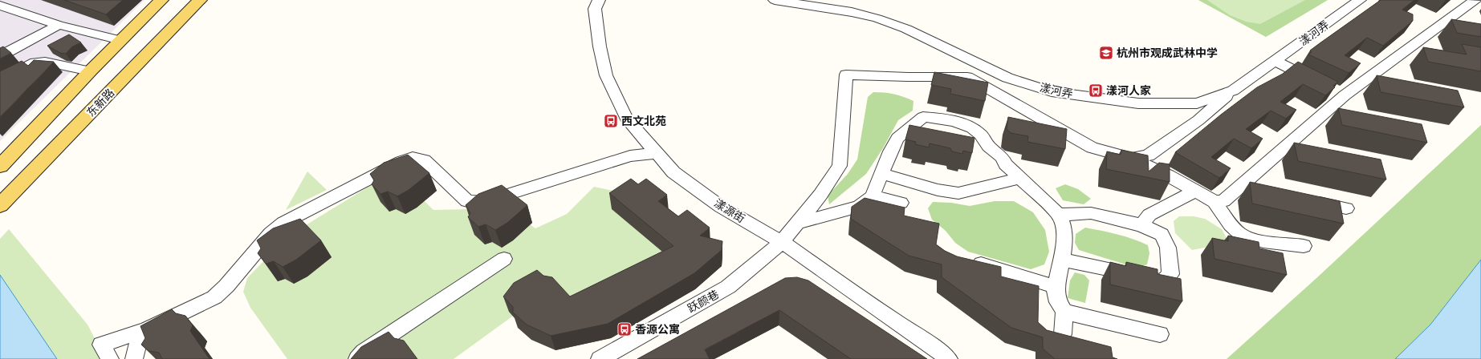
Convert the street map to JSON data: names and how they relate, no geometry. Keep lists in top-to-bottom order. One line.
{"streets":{"main road":["东新路"],"street":["漾河弄","漾源街","跃颜巷"]},"crossings":[["漾源街","跃颜巷"]],"places":{"school or university":["杭州市观成武林中学"],"bus stop":["漾河人家","西文北苑","香源公寓"]}}
